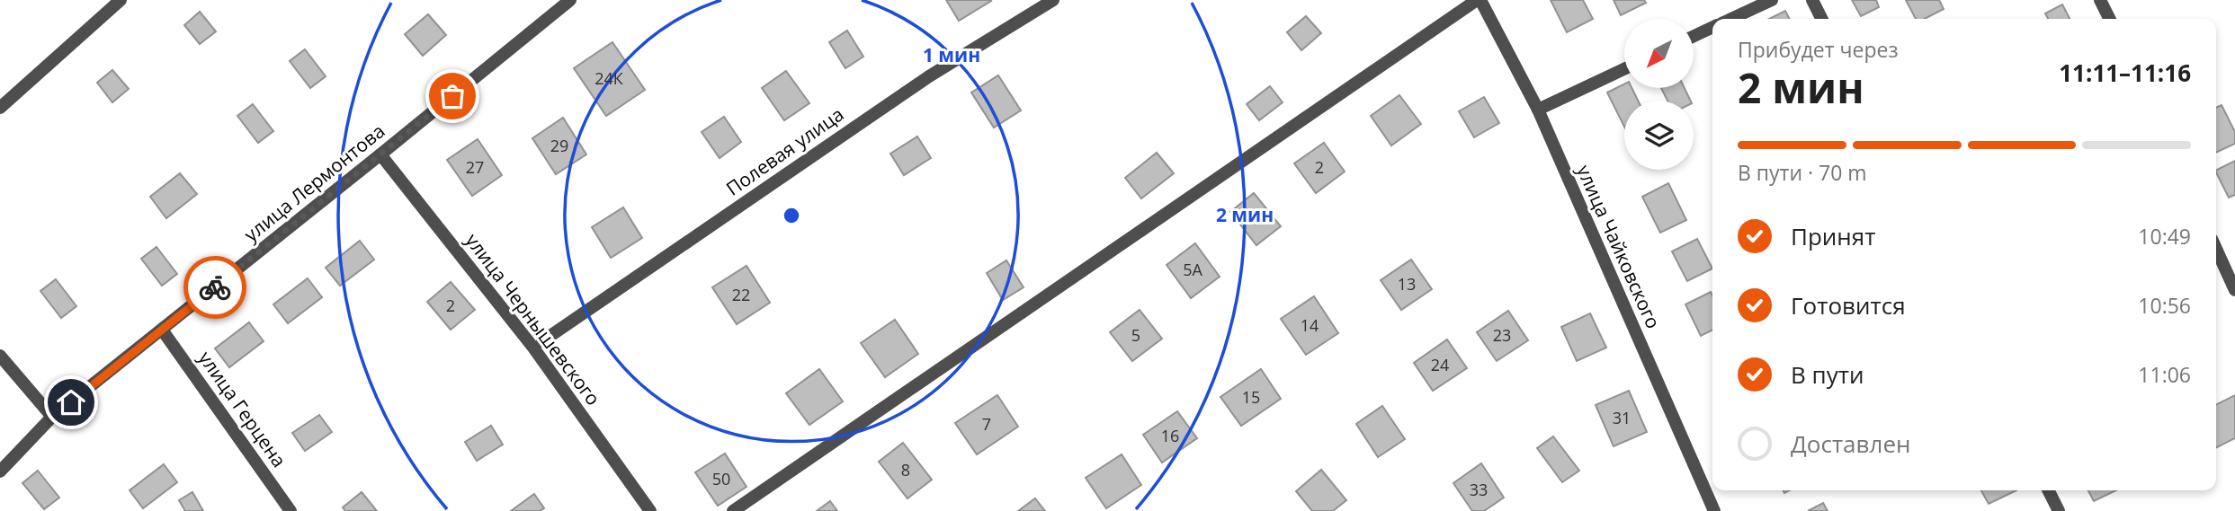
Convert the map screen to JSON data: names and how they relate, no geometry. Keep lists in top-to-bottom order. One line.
{"streets":{"street":["Полевая улица","улица Лермонтова","улица Чайковского","улица Чернышевского","улица Герцена"]},"crossings":[["улица Лермонтова","улица Чернышевского"],["улица Лермонтова","улица Герцена"]],"house_numbers":["24К","29","27","2","5А","13","22","2","14","5","23","24","15","31","7","16","8","50","33"],"north":"bottom left","page":{"heading":["2 мин","Прибудет через","11:11–11:16"],"bar":"В пути · 70 m","list":[["Принят","10:49"],["Готовится","10:56"],["В пути","11:06"],"Доставлен"]},"rings":["1 мин","2 мин"]}
